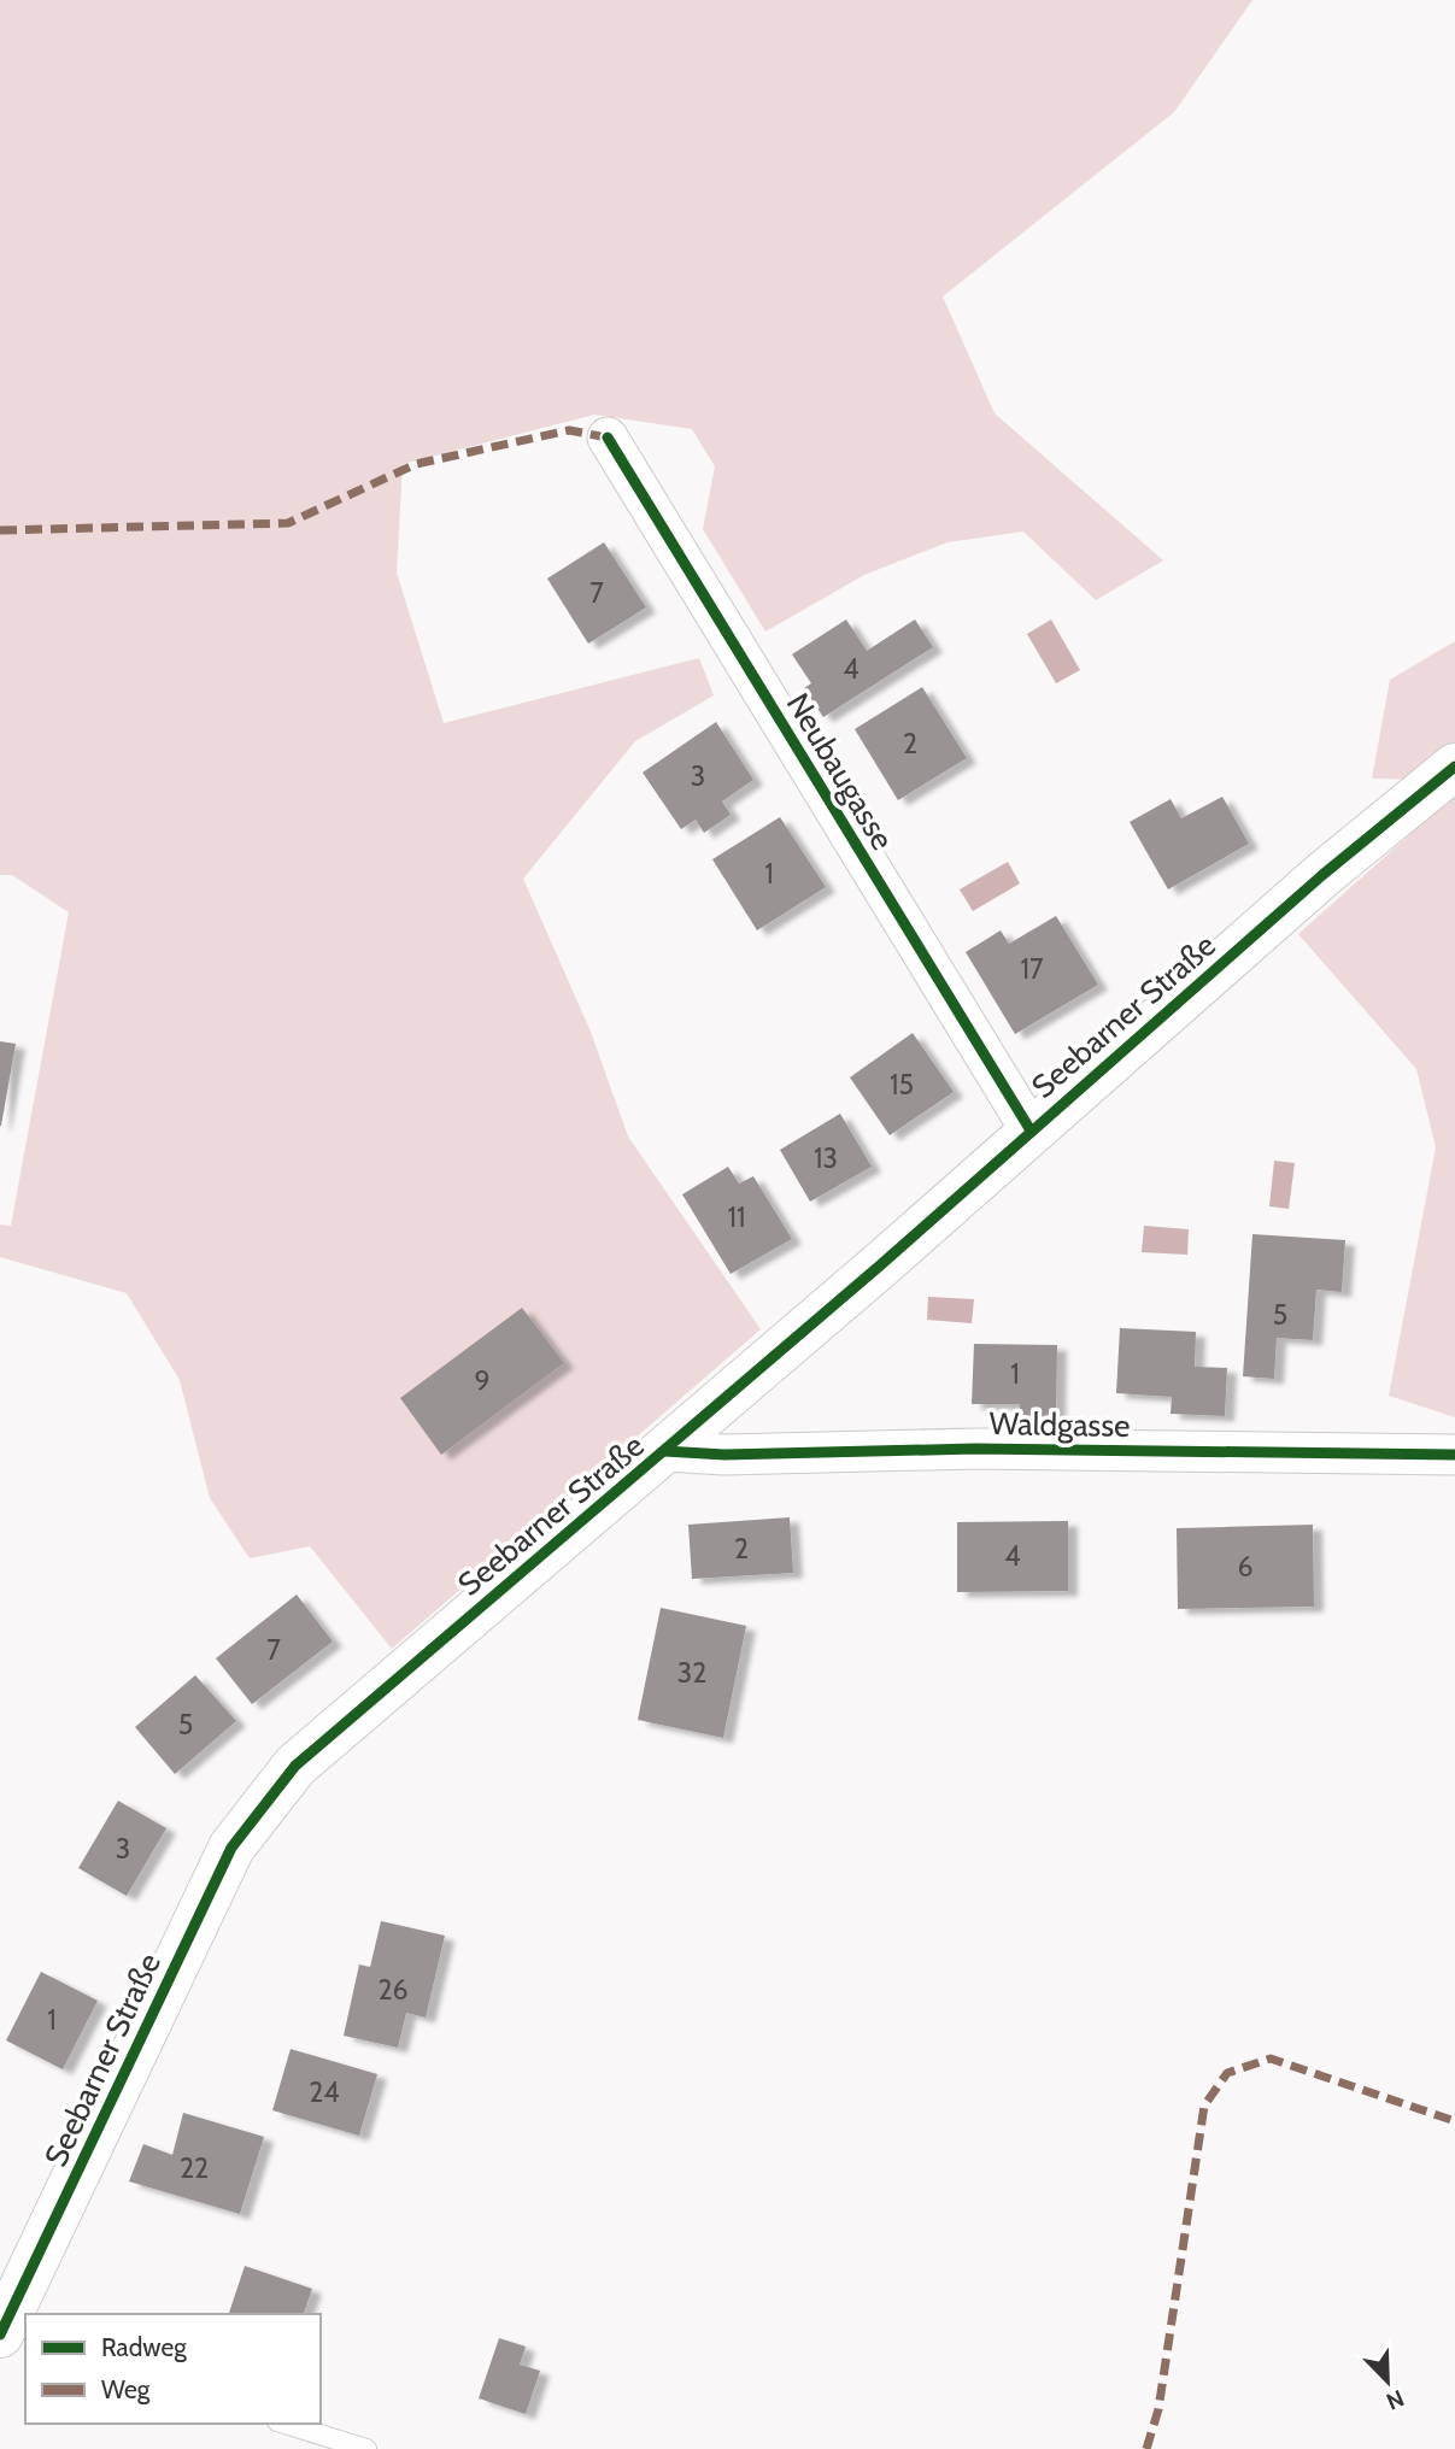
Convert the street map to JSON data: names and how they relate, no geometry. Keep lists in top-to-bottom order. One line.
{"streets":{"street":["Neubaugasse","Seebarner Straße","Waldgasse"]},"crossings":[["Neubaugasse","Seebarner Straße"],["Seebarner Straße","Waldgasse"]],"house_numbers":["7","4","2","3","1","17","15","13","11","5","1","9","2","4","6","7","32","5","3","26","1","24","22"],"legend":["Radweg","Weg"],"north":"bottom right"}
